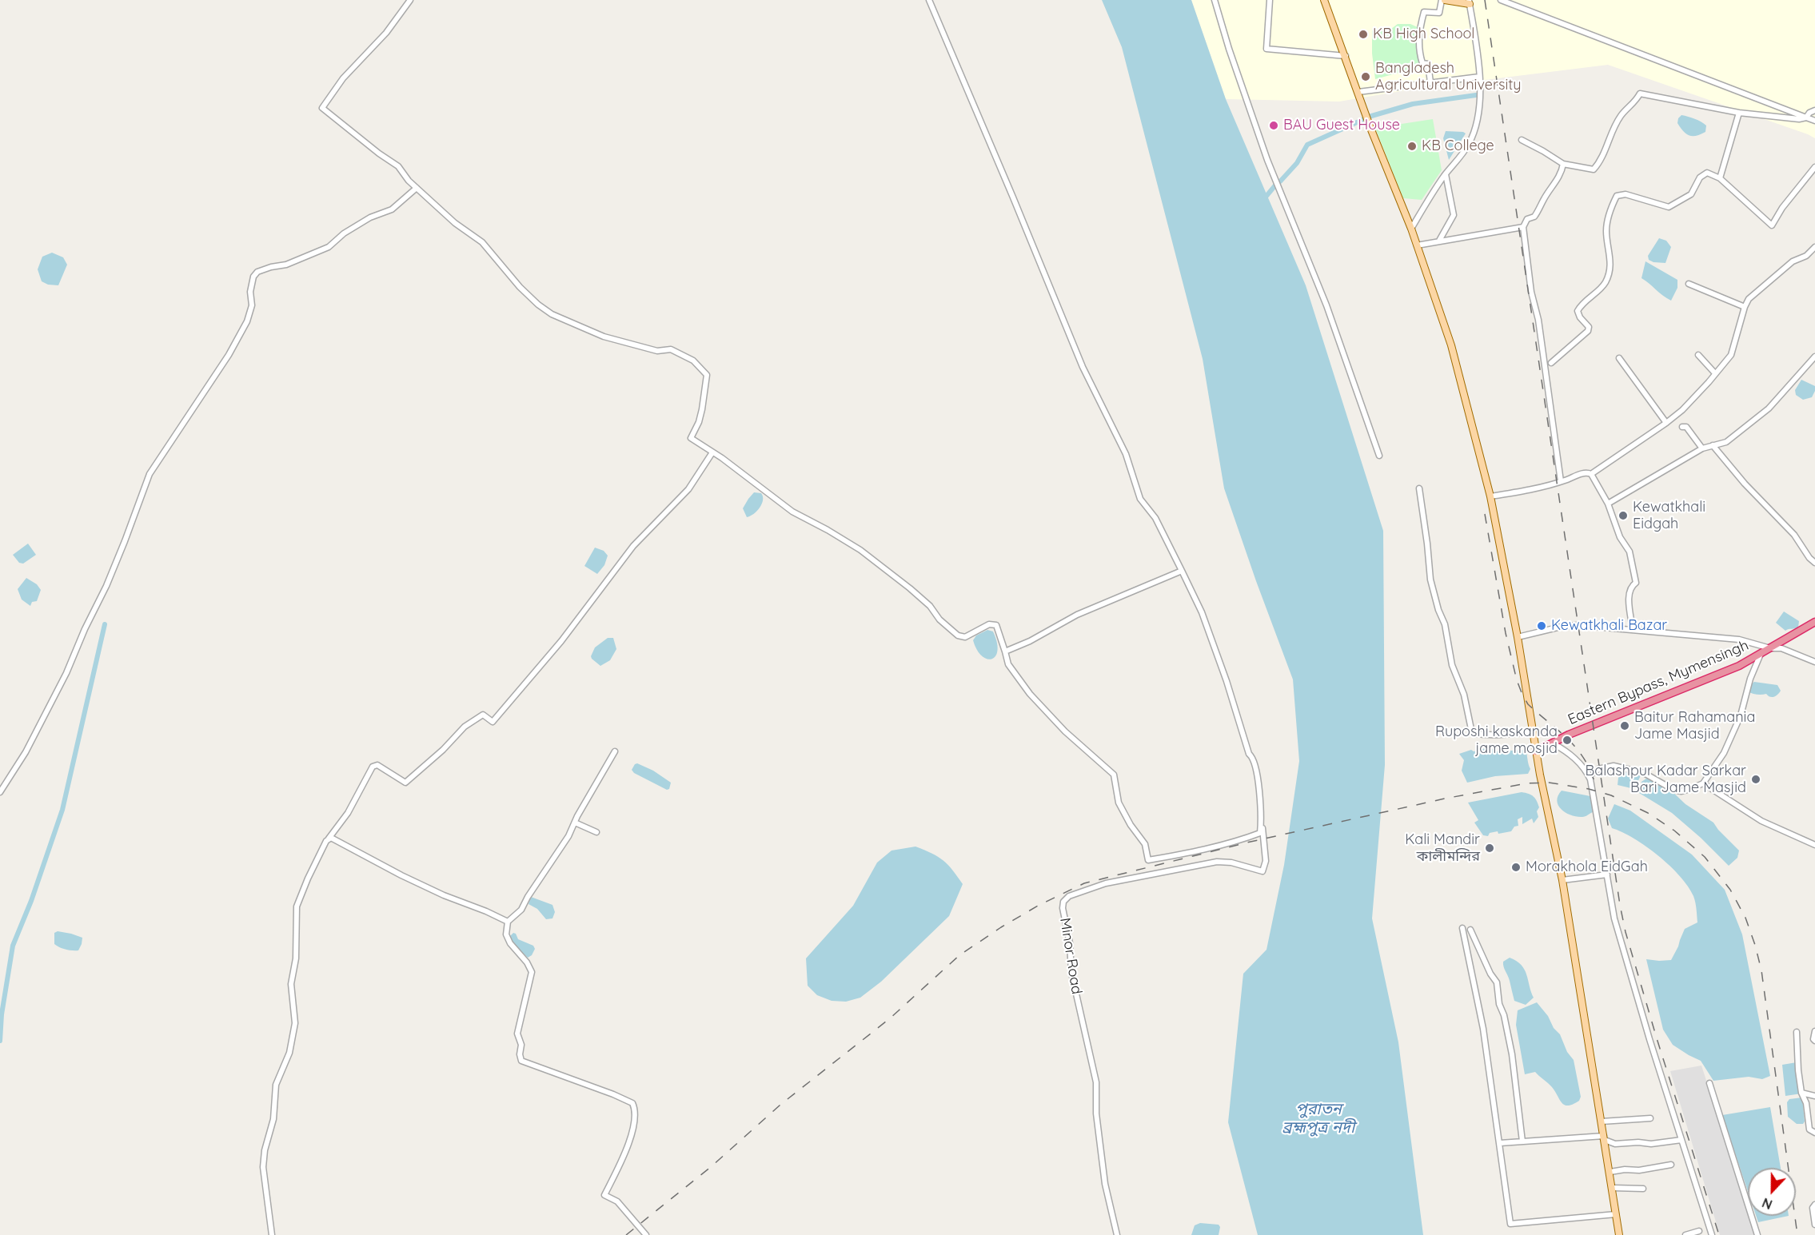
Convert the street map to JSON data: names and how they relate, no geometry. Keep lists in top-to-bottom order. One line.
{"streets":{"highway":["Eastern Bypass, Mymensingh"],"street":["Minor Road"]},"water":["পুরাতন ব্রহ্মপুত্র নদী"],"places":["KB High School","Bangladesh Agricultural University","BAU Guest House","KB College","Kewatkhali Eidgah","Kewatkhali Bazar","Baitur Rahamania Jame Masjid","Ruposhi kaskanda jame mosjid","Balashpur Kadar Sarkar Bari Jame Masjid","Kali Mandir কালীমন্দির","Morakhola EidGah"],"north":"bottom"}
